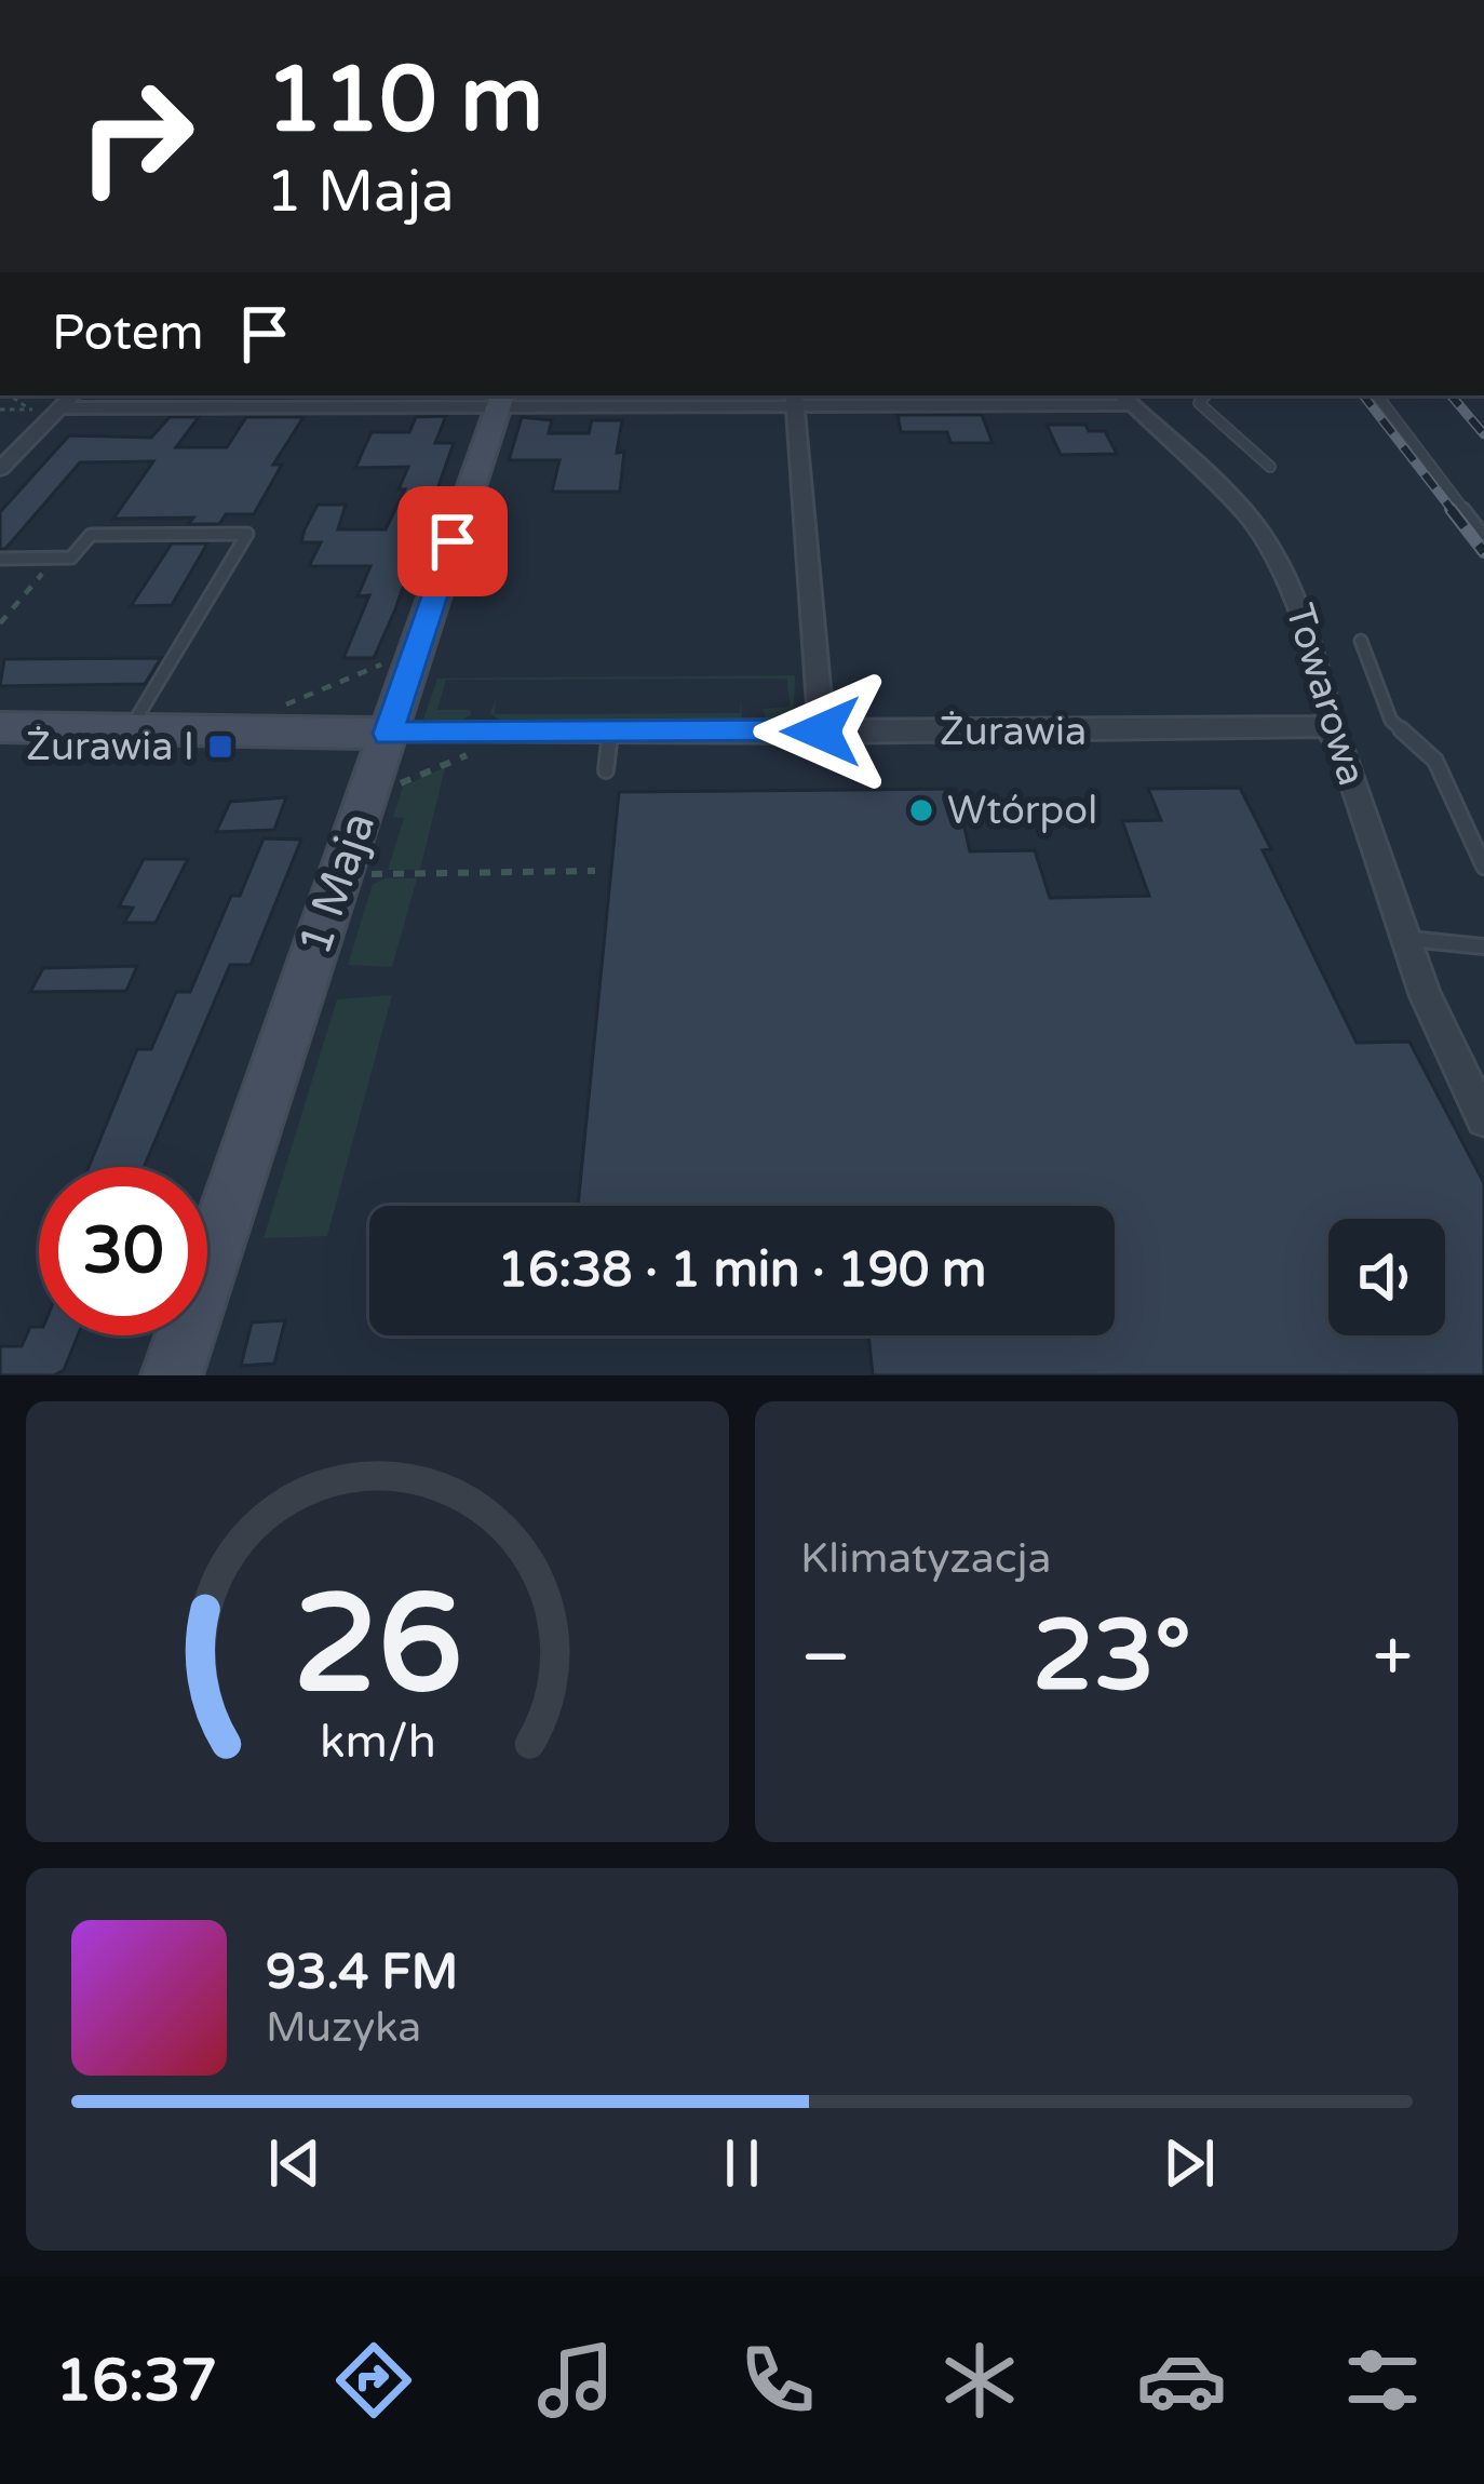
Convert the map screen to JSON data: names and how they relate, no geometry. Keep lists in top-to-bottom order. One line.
{"streets":{"street":["Towarowa","Żurawia","1 Maja"]},"crossings":[["Towarowa","Żurawia"],["Żurawia","1 Maja"]],"places":{"transit":["Żurawia I"],"other":["Wtórpol"]},"page":{"turn":["110 m","1 Maja"],"then":"Potem","limit":"30","trip":"16:38 · 1 min · 190 m","tile":"Klimatyzacja","heat":["−","23°","+"],"song":["93.4 FM","Muzyka"],"tabs":"16:37","gauge":["26","km/h"]}}
